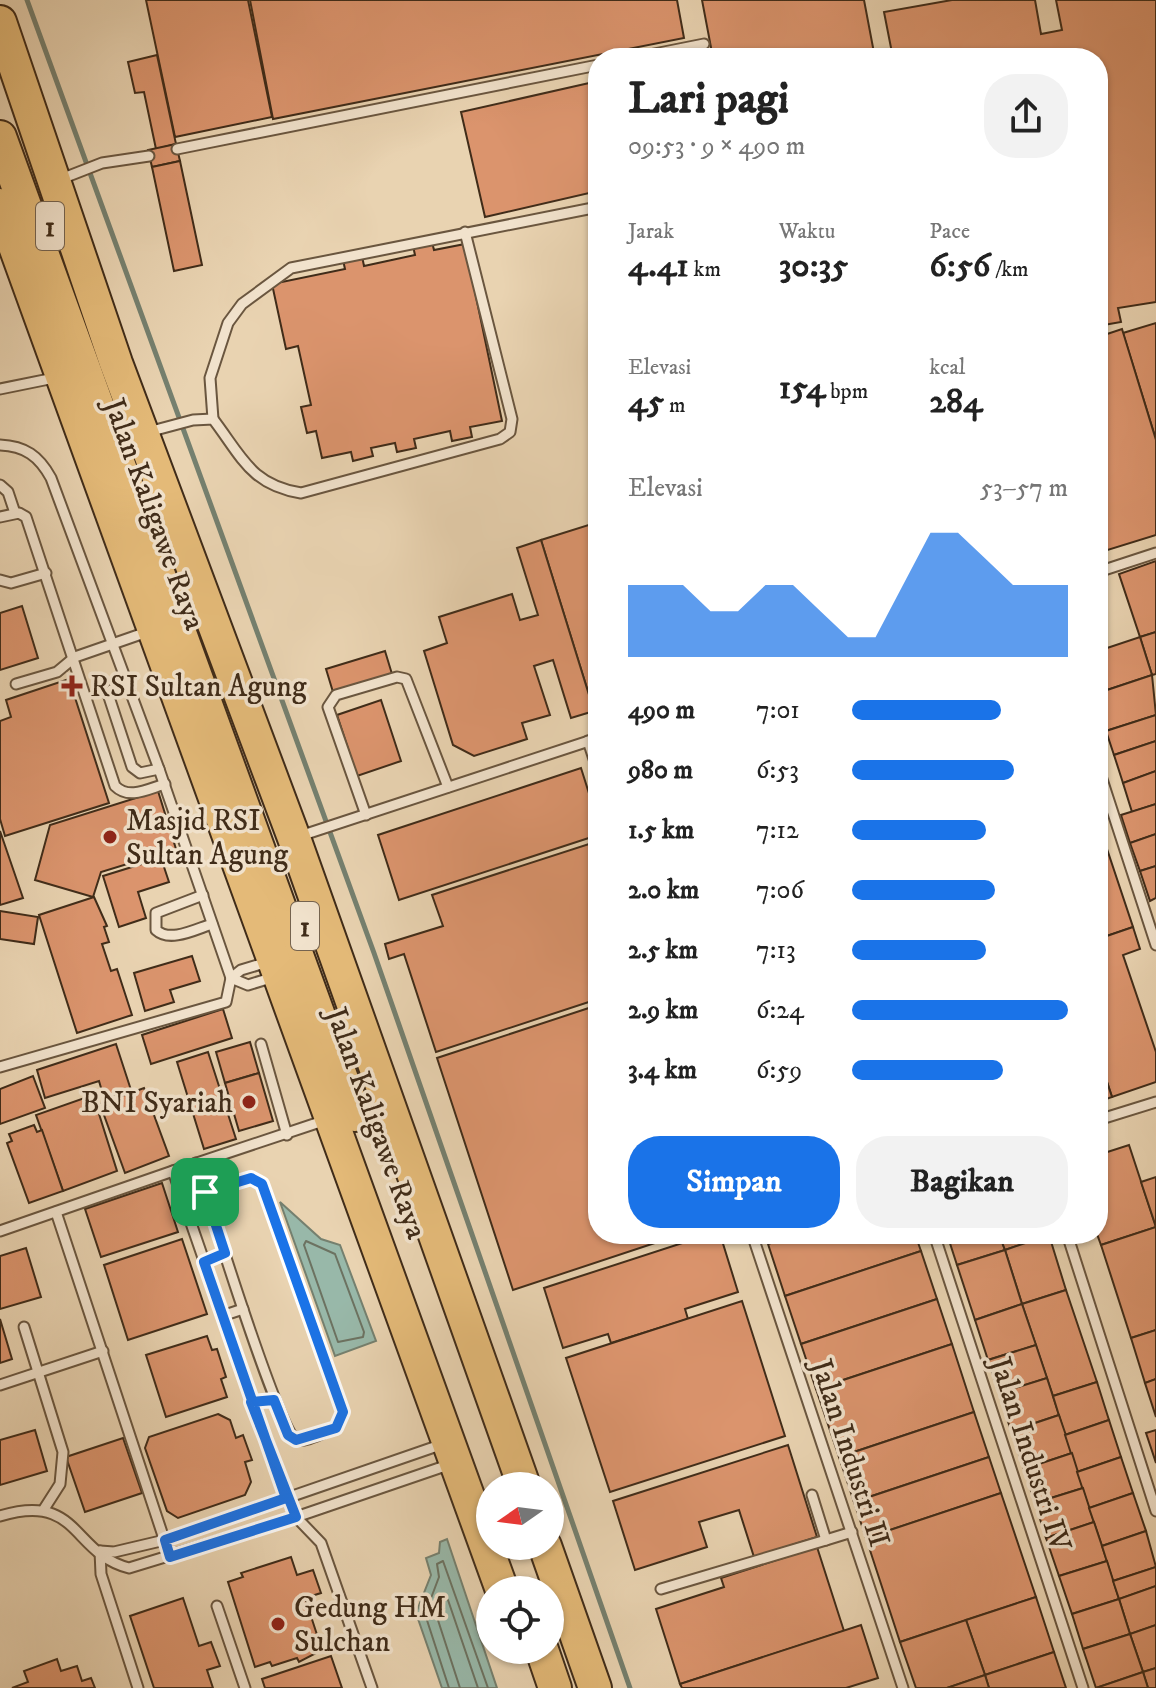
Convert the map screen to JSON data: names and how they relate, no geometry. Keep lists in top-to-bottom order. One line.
{"streets":{"highway":["1","Jalan Kaligawe Raya"],"lane":["Jalan Industri II","Jalan Industri IV"]},"places":{"health":["RSI Sultan Agung"],"other":["Masjid RSI Sultan Agung","BNI Syariah","Gedung HM Sulchan"]},"north":"left","page":{"heading":["Lari pagi","09:53 · 9 × 490 m"],"stats":[["Jarak","4.41 km"],["Waktu","30:35"],["Pace","6:56 /km"],["Elevasi","45 m"],["154 bpm"],["kcal","284"]],"chart":["Elevasi","53–57 m"],"list":[{"name":"490 m","note":"7:01"},{"name":"980 m","note":"6:53"},{"name":"1.5 km","note":"7:12"},{"name":"2.0 km","note":"7:06"},{"name":"2.5 km","note":"7:13"},{"name":"2.9 km","note":"6:24"},{"name":"3.4 km","note":"6:59"}],"buttons":["Simpan","Bagikan"]}}
